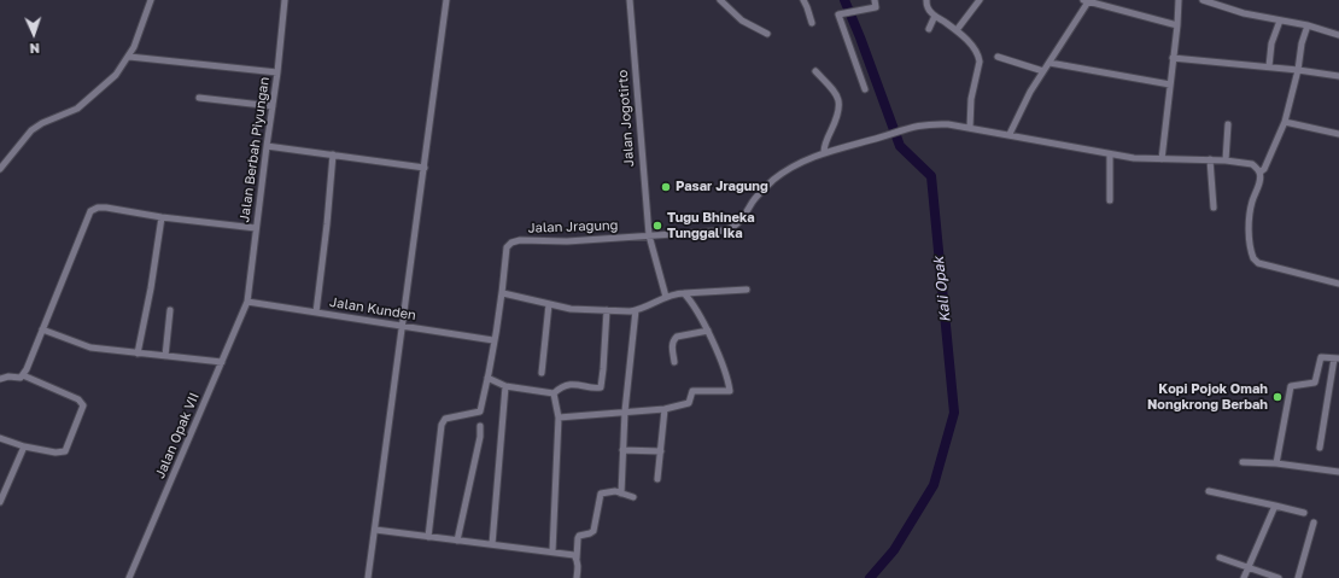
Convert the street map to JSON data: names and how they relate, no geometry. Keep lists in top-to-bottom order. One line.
{"streets":{"street":["Jalan Jogotirto","Jalan Berbah Piyungan","Jalan Jragung","Jalan Kunden","Jalan Opak VII"]},"crossings":[["Jalan Jogotirto","Jalan Jragung"],["Jalan Berbah Piyungan","Jalan Kunden"],["Jalan Berbah Piyungan","Jalan Opak VII"],["Jalan Jragung","Jalan Kunden"],["Jalan Kunden","Jalan Opak VII"]],"water":["Kali Opak"],"places":["Pasar Jragung","Tugu Bhineka Tunggal Ika","Kopi Pojok Omah Nongkrong Berbah"],"north":"bottom"}
